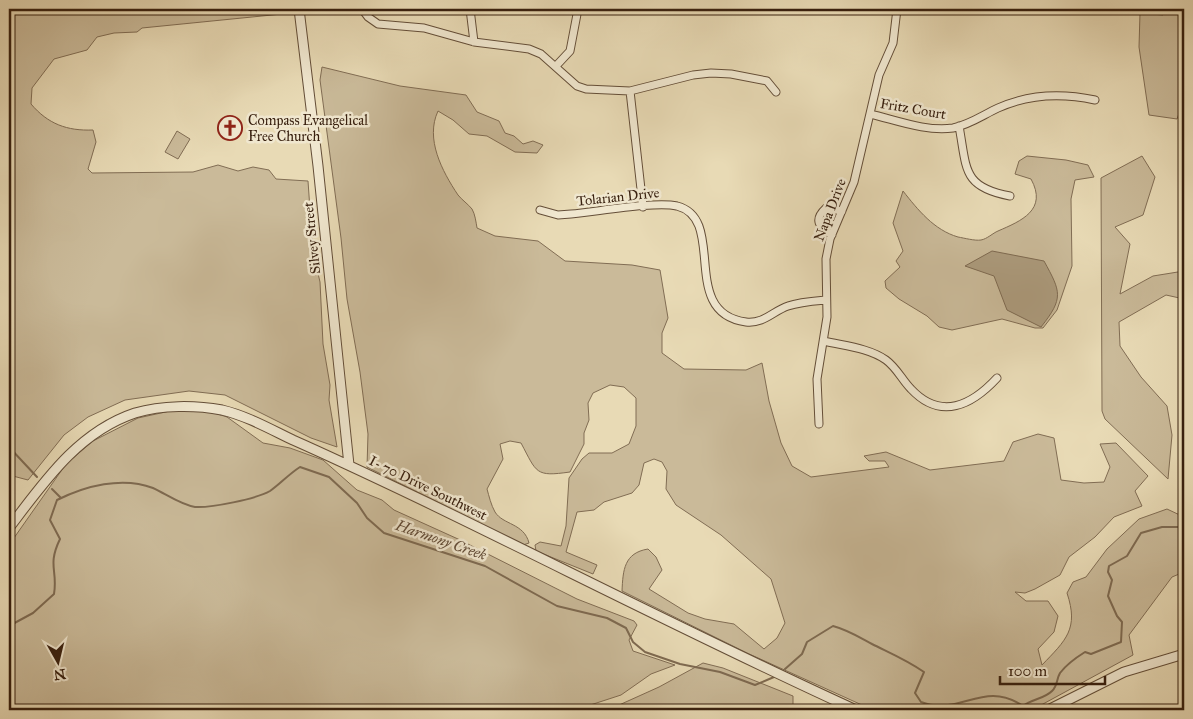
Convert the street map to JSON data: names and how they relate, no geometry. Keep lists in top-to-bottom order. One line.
{"streets":{"street":["Fritz Court","Tolarian Drive","Napa Drive","Silvey Street","I- 70 Drive Southwest"]},"crossings":[["Fritz Court","Napa Drive"],["Tolarian Drive","Napa Drive"],["Silvey Street","I- 70 Drive Southwest"]],"water":["Harmony Creek"],"places":{"church":["Compass Evangelical Free Church"]},"scale_bar":"100 m","north":"bottom"}
